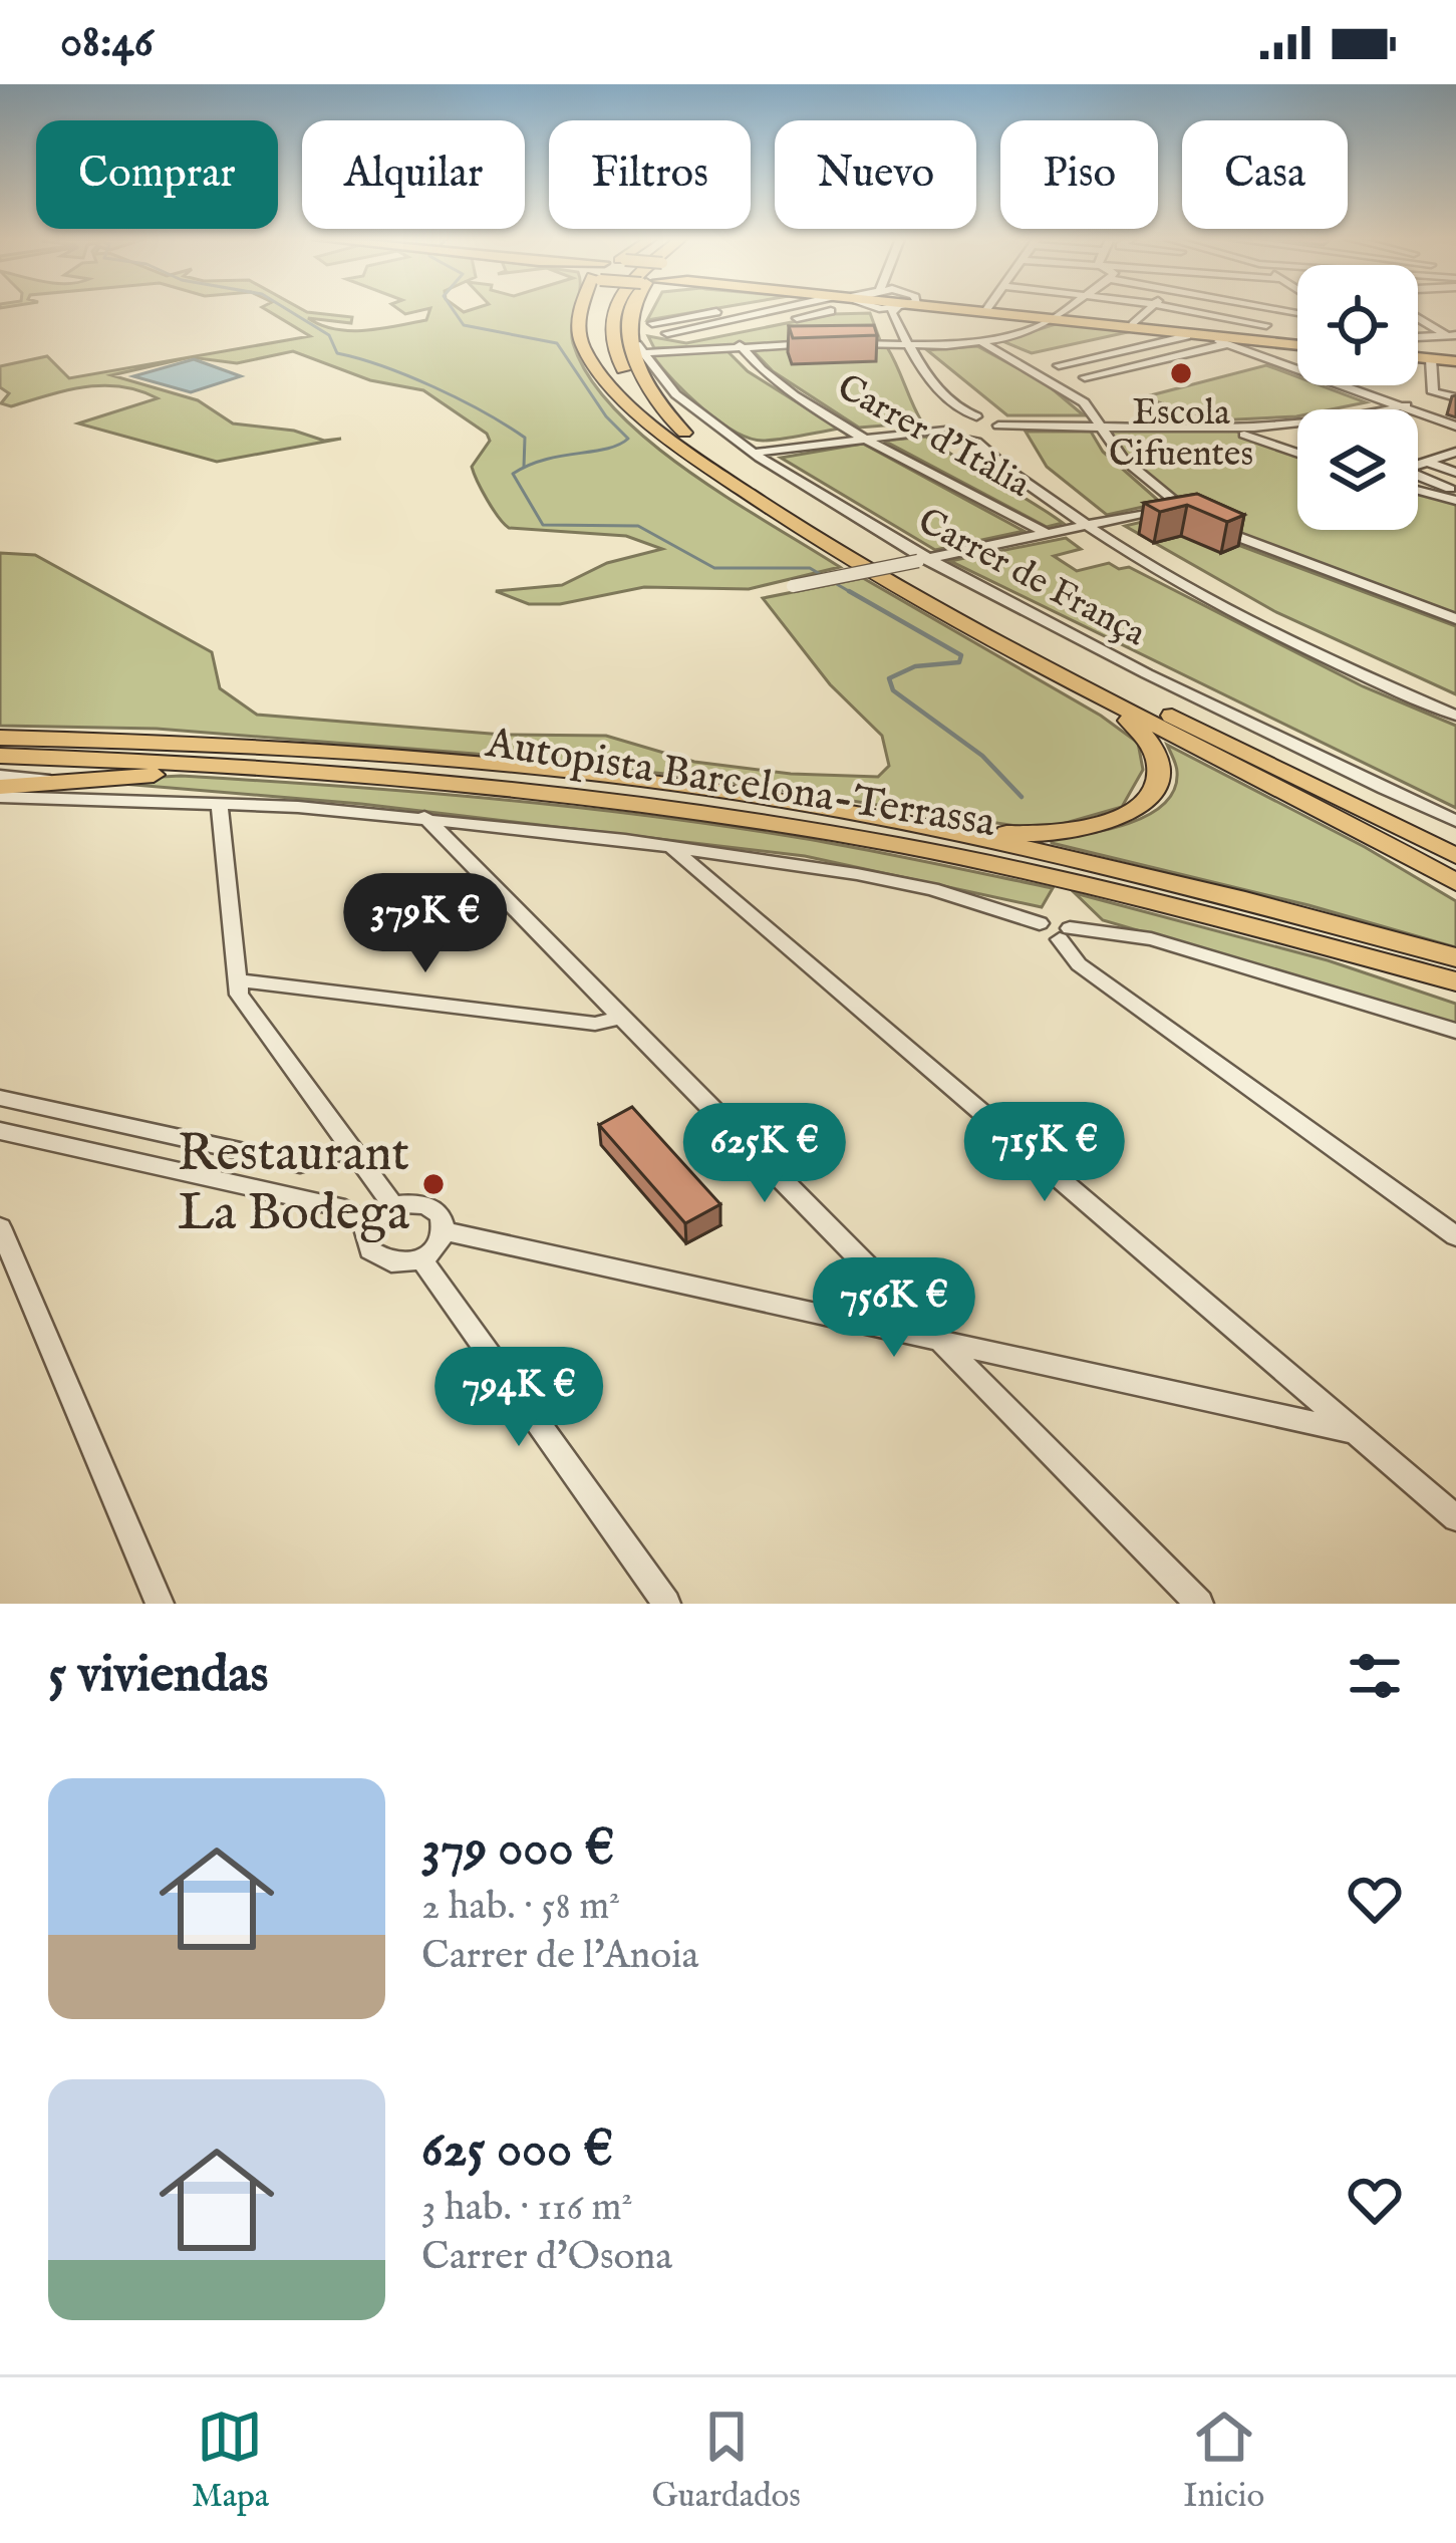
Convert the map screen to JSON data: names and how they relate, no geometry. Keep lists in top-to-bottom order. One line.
{"streets":{"highway":["Autopista Barcelona-Terrassa"],"street":["Carrer d'Itàlia","Carrer de França"]},"places":["Escola Cifuentes","Restaurant La Bodega"],"page":{"status":"08:46","chip":["Comprar","Alquilar","Filtros","Nuevo","Piso","Casa"],"price":["379K €","715K €","625K €","756K €","794K €"],"heading":"5 viviendas","list":[{"name":"379 000 €","note":"2 hab. · 58 m² · Carrer de l'Anoia"},{"name":"625 000 €","note":"3 hab. · 116 m² · Carrer d'Osona"}],"tabs":["Mapa","Guardados","Inicio"]}}
